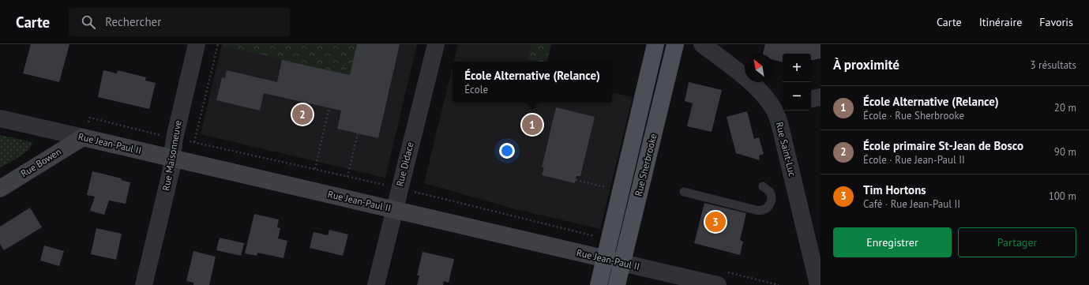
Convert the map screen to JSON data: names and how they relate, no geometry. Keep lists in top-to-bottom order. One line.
{"streets":{"main road":["Rue Sherbrooke"],"street":["Rue Jean-Paul II","Rue Saint-Luc","Rue Maisonneuve","Rue Bowen","Rue Didace"]},"crossings":[["Rue Jean-Paul II","Rue Maisonneuve"],["Rue Jean-Paul II","Rue Bowen"],["Rue Jean-Paul II","Rue Didace"],["Rue Jean-Paul II","Rue Sherbrooke"]],"north":"top left","page":{"header":"Carte","search":"Rechercher","nav":["Carte","Itinéraire","Favoris"],"heading":["À proximité","3 résultats"],"map_buttons":["+","−"],"popup":["École Alternative (Relance)","École"],"list":[{"mark":"1","name":"École Alternative (Relance)","note":"École · Rue Sherbrooke","value":"20 m"},{"mark":"2","name":"École primaire St-Jean de Bosco","note":"École · Rue Jean-Paul II","value":"90 m"},{"mark":"3","name":"Tim Hortons","note":"Café · Rue Jean-Paul II","value":"100 m"}],"pins":["2","1","3"],"buttons":["Enregistrer","Partager"]}}
